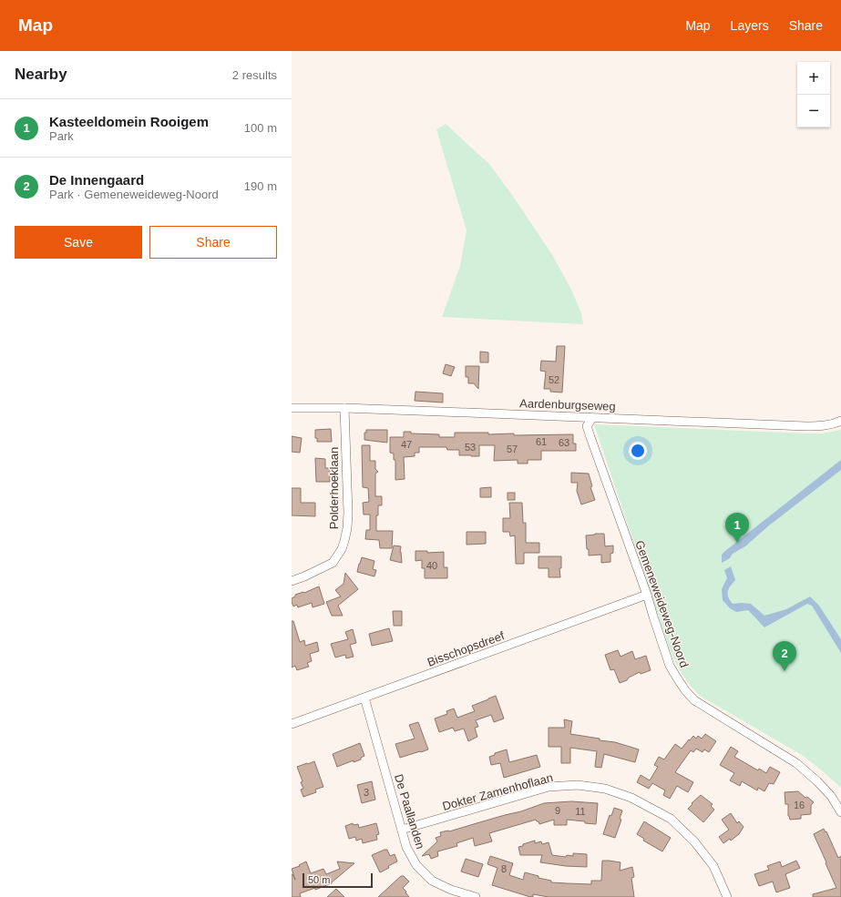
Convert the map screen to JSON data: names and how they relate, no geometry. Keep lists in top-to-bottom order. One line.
{"streets":{"street":["Aardenburgseweg","Polderhoeklaan","Gemeneweideweg-Noord","Bisschopsdreef","Dokter Zamenhoflaan","De Paallanden"]},"crossings":[["Aardenburgseweg","Polderhoeklaan"],["Aardenburgseweg","Gemeneweideweg-Noord"],["Gemeneweideweg-Noord","Bisschopsdreef"],["Bisschopsdreef","De Paallanden"],["Dokter Zamenhoflaan","De Paallanden"]],"house_numbers":["52","61","63","47","53","57","40","3","16","9","11","8"],"scale_bar":"50 m","page":{"header":"Map","nav":["Map","Layers","Share"],"heading":["Nearby","2 results"],"map_buttons":["+","−"],"list":[{"mark":"1","name":"Kasteeldomein Rooigem","note":"Park","value":"100 m"},{"mark":"2","name":"De Innengaard","note":"Park · Gemeneweideweg-Noord","value":"190 m"}],"buttons":["Save","Share"],"pins":["1","2"],"scale":"50 m"}}
